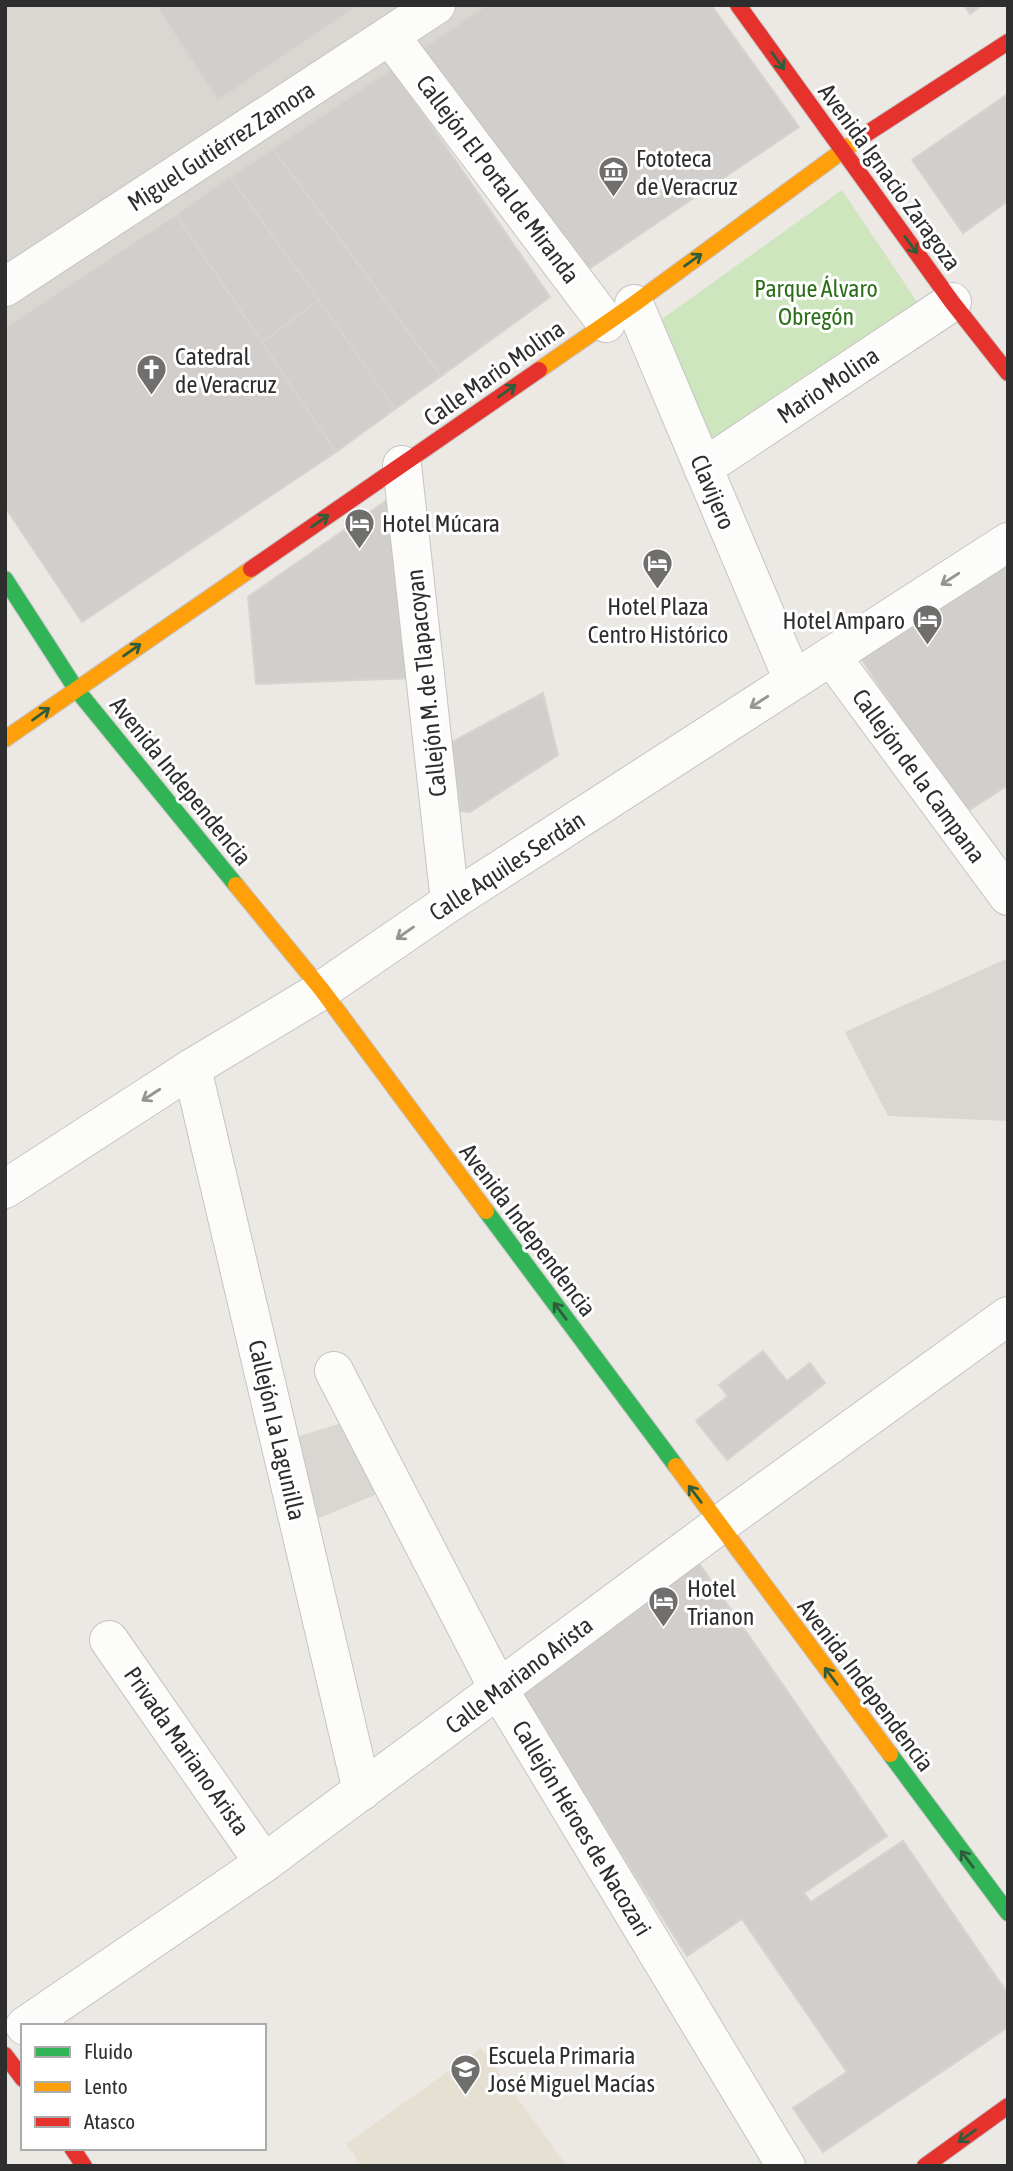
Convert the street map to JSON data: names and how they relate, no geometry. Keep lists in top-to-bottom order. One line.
{"streets":{"street":["Miguel Gutiérrez Zamora","Avenida Ignacio Zaragoza","Callejón El Portal de Miranda","Calle Mario Molina","Mario Molina","Clavijero","Callejón M. de Tlapacoyan","Callejón de la Campana","Avenida Independencia","Calle Aquiles Serdán","Callejón La Lagunilla","Calle Mariano Arista","Privada Mariano Arista","Callejón Héroes de Nacozari"]},"crossings":[["Miguel Gutiérrez Zamora","Callejón El Portal de Miranda"],["Avenida Ignacio Zaragoza","Calle Mario Molina"],["Avenida Ignacio Zaragoza","Mario Molina"],["Callejón El Portal de Miranda","Calle Mario Molina"],["Callejón El Portal de Miranda","Clavijero"],["Calle Mario Molina","Clavijero"],["Calle Mario Molina","Callejón M. de Tlapacoyan"],["Calle Mario Molina","Avenida Independencia"],["Mario Molina","Clavijero"],["Clavijero","Calle Aquiles Serdán"],["Callejón M. de Tlapacoyan","Calle Aquiles Serdán"],["Callejón de la Campana","Calle Aquiles Serdán"],["Avenida Independencia","Calle Aquiles Serdán"],["Avenida Independencia","Calle Mariano Arista"],["Calle Aquiles Serdán","Callejón La Lagunilla"],["Callejón La Lagunilla","Calle Mariano Arista"],["Calle Mariano Arista","Privada Mariano Arista"],["Calle Mariano Arista","Callejón Héroes de Nacozari"]],"one_way":["Avenida Ignacio Zaragoza","Calle Mario Molina","Avenida Independencia","Calle Aquiles Serdán"],"parks":["Parque Álvaro Obregón"],"places":{"museum":["Fototeca de Veracruz"],"church":["Catedral de Veracruz"],"hotel":["Hotel Múcara","Hotel Plaza Centro Histórico","Hotel Amparo","Hotel Trianon"],"school or university":["Escuela Primaria José Miguel Macías"]},"legend":["Fluido","Lento","Atasco"]}
